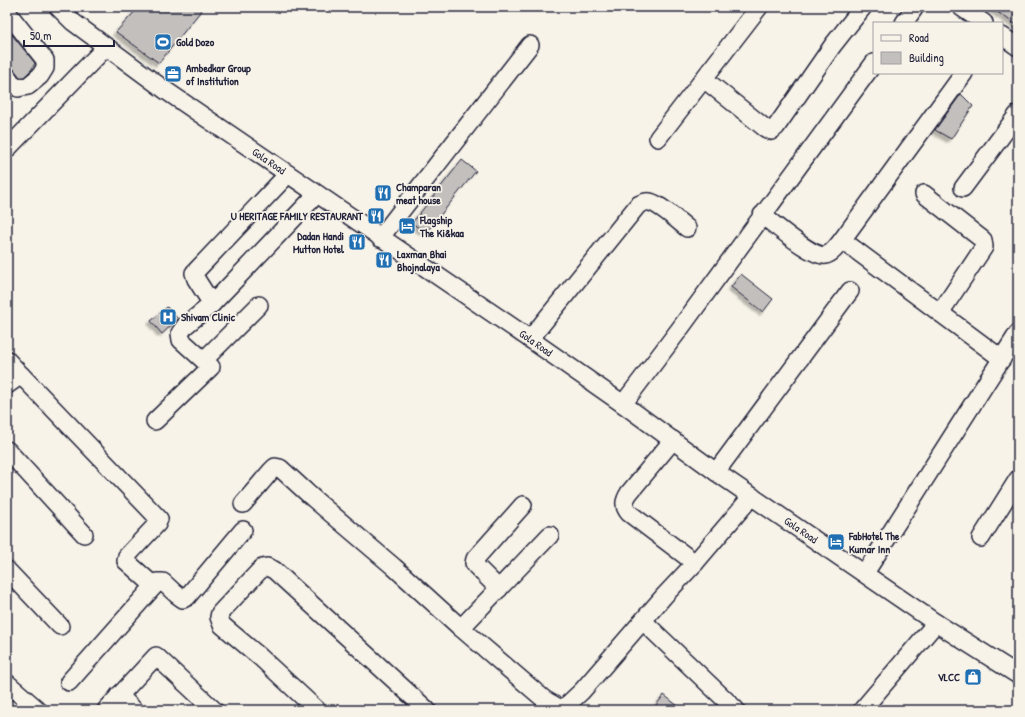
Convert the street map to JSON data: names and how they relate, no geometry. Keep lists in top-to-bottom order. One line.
{"streets":{"street":["Gola Road"]},"places":{"sports":["Gold Dozo"],"office":["Ambedkar Group of Institution"],"restaurant":["Champaran meat house","U HERITAGE FAMILY RESTAURANT","Dadan Handi Mutton Hotel","Laxman Bhai Bhojnalaya"],"hotel":["Flagship The Ki&kaa","FabHotel The Kumar Inn"],"hospital":["Shivam Clinic"],"shop":["VLCC"]},"legend":["Road","Building"],"scale_bar":"50 m"}
